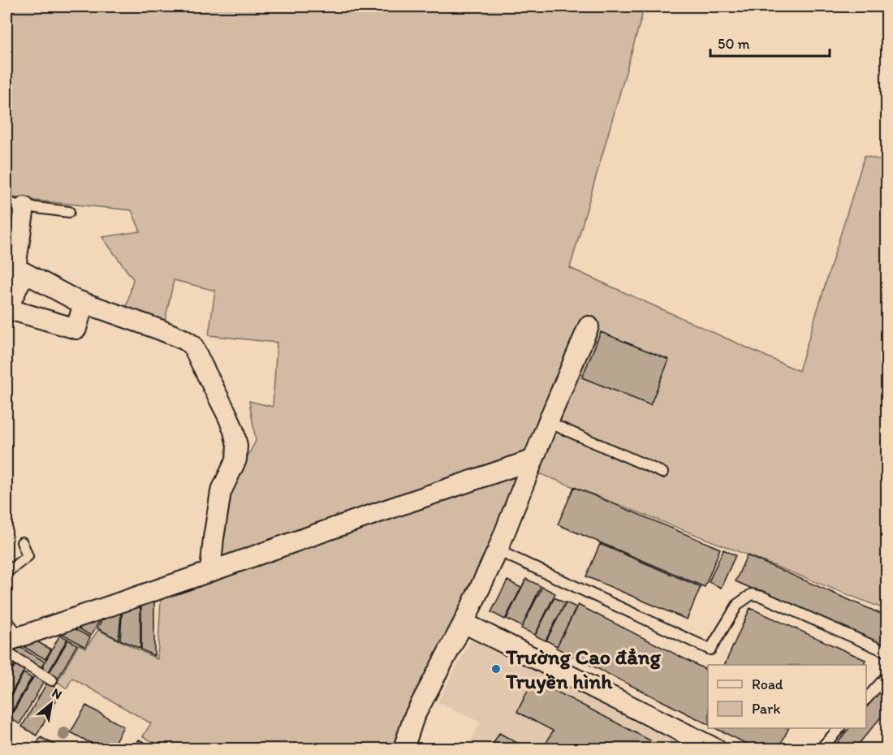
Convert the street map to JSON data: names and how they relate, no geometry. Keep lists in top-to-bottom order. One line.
{"places":["Trường Cao đẳng Truyền hình"],"legend":["Road","Park"],"scale_bar":"50 m","north":"top right"}
